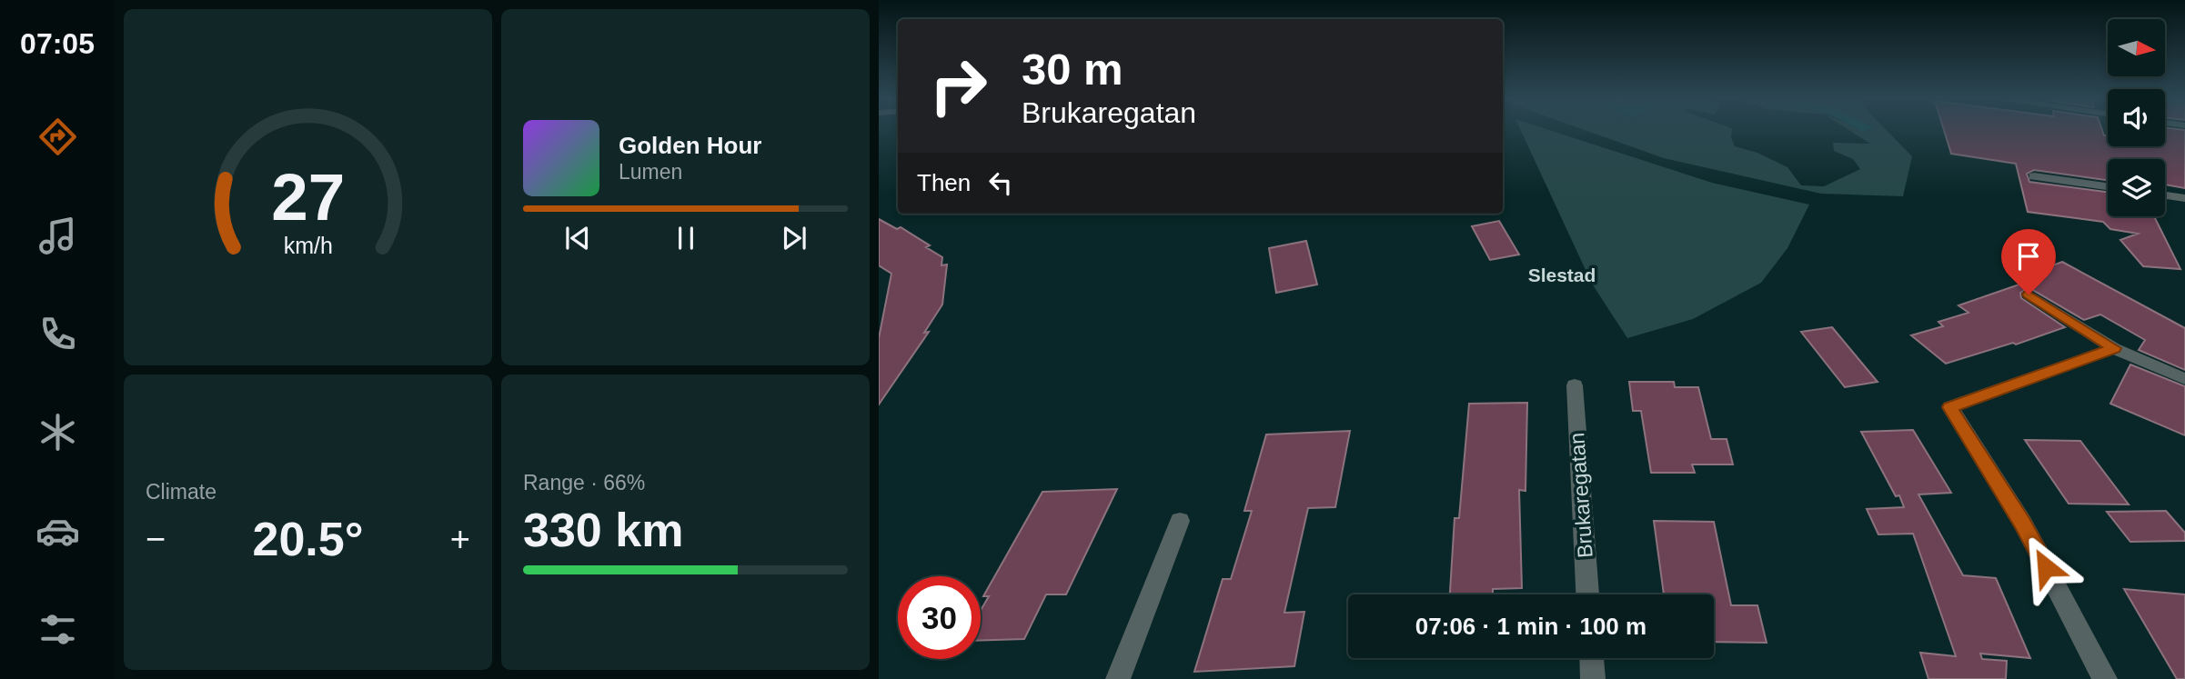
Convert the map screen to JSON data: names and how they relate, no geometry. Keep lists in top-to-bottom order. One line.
{"streets":{"street":["Brukaregatan"]},"districts":["Slestad"],"north":"right","page":{"tabs":"07:05","turn":["30 m","Brukaregatan"],"song":["Golden Hour","Lumen"],"then":"Then","tile":["Climate",["Range · 66%","330 km"]],"heat":["−","20.5°","+"],"limit":"30","trip":"07:06 · 1 min · 100 m","gauge":["27","km/h"]}}
